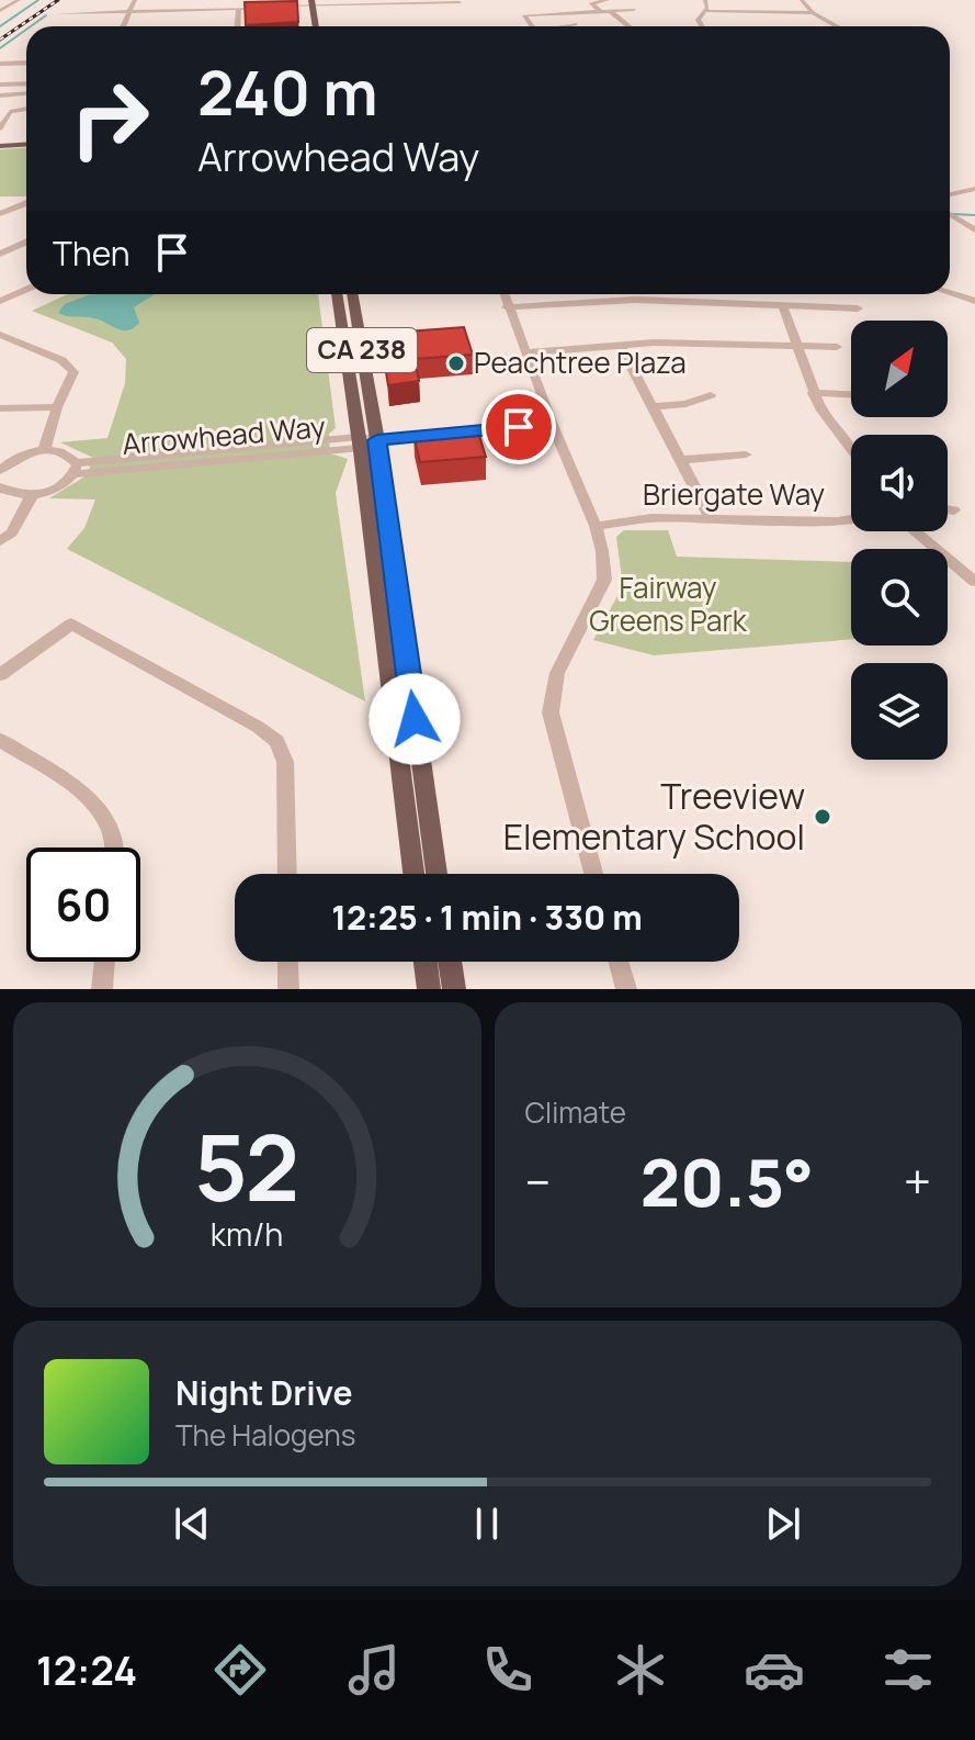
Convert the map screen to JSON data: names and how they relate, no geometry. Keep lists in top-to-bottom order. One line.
{"streets":{"main road":["CA 238"],"street":["Arrowhead Way","Briergate Way"]},"crossings":[["CA 238","Arrowhead Way"]],"parks":["Fairway Greens Park"],"places":["Peachtree Plaza","Treeview Elementary School"],"north":"top right","page":{"turn":["240 m","Arrowhead Way"],"then":"Then","limit":"60","trip":"12:25 · 1 min · 330 m","tile":"Climate","heat":["−","20.5°","+"],"song":["Night Drive","The Halogens"],"tabs":"12:24","gauge":["52","km/h"]}}
